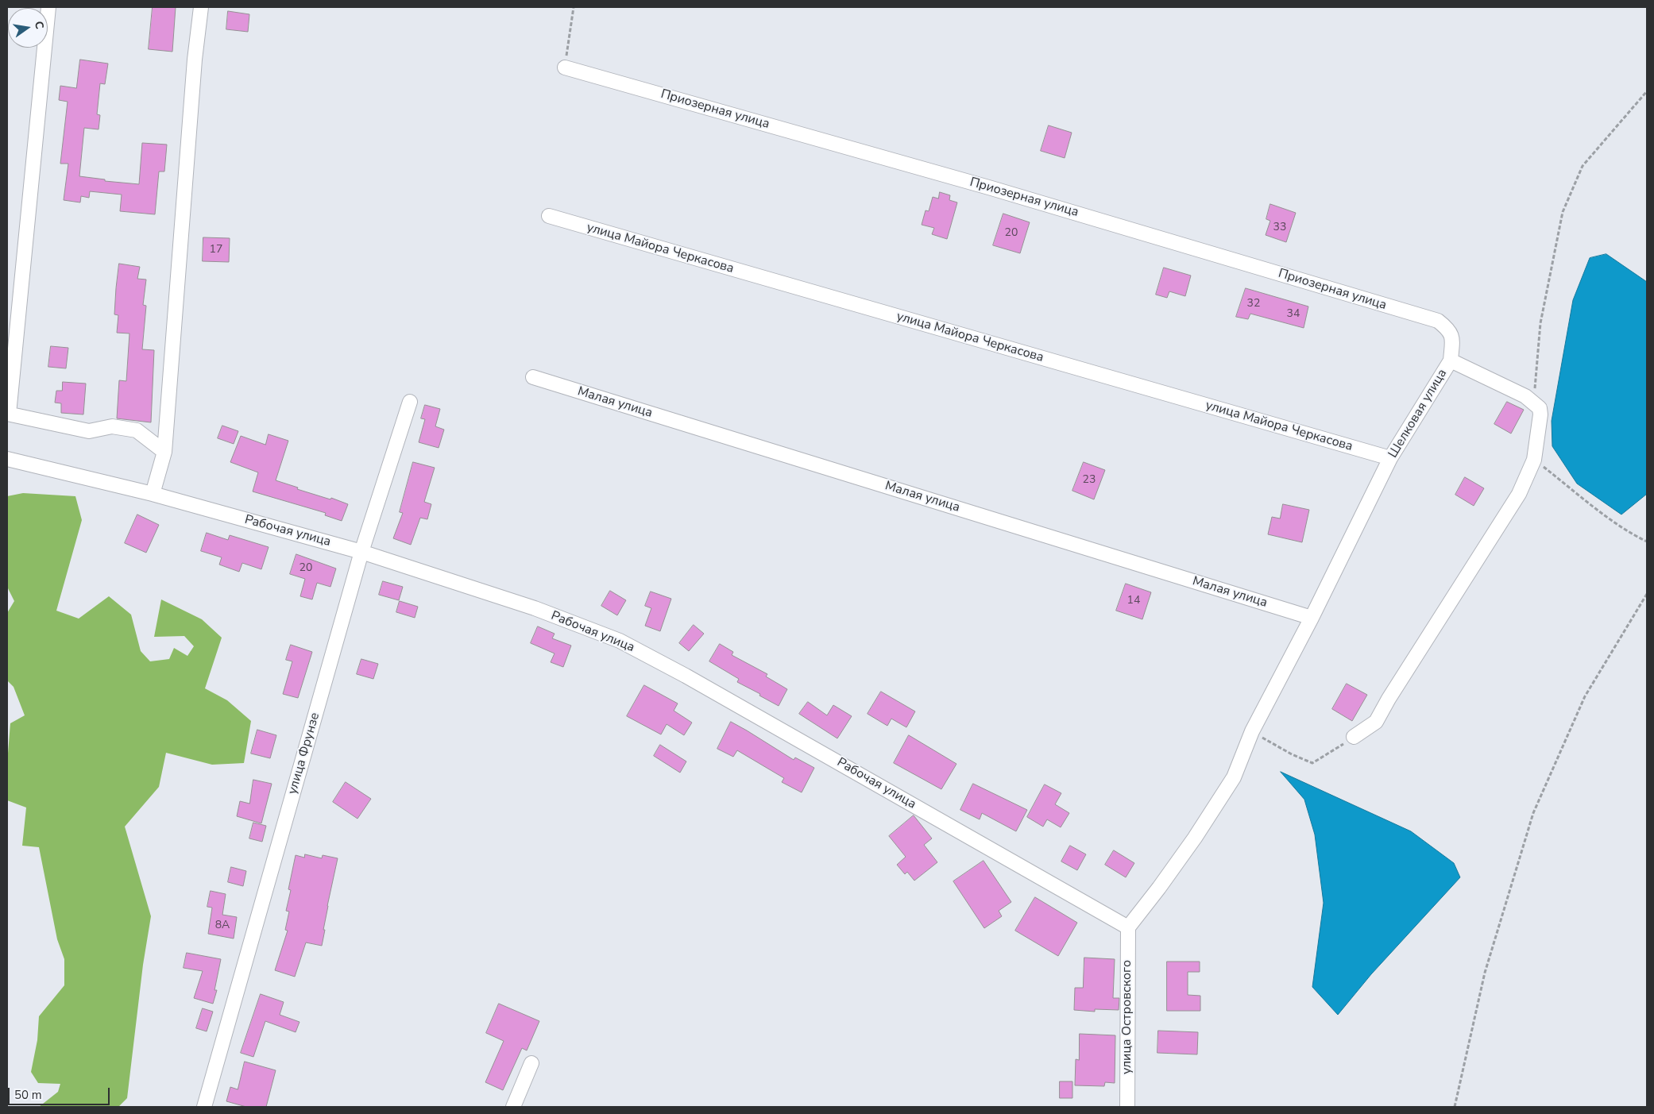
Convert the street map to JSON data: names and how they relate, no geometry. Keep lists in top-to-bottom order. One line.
{"streets":{"street":["Приозерная улица","улица Майора Черкасова","Малая улица","Шелковая улица","Рабочая улица","улица Фрунзе","улица Островского"]},"crossings":[["Приозерная улица","Шелковая улица"],["улица Майора Черкасова","Шелковая улица"],["Малая улица","Шелковая улица"],["Шелковая улица","Рабочая улица"],["Шелковая улица","улица Островского"],["Рабочая улица","улица Фрунзе"],["Рабочая улица","улица Островского"]],"house_numbers":["33","20","17","32","34","23","20","14","8А"],"scale_bar":"50 m","north":"right"}
